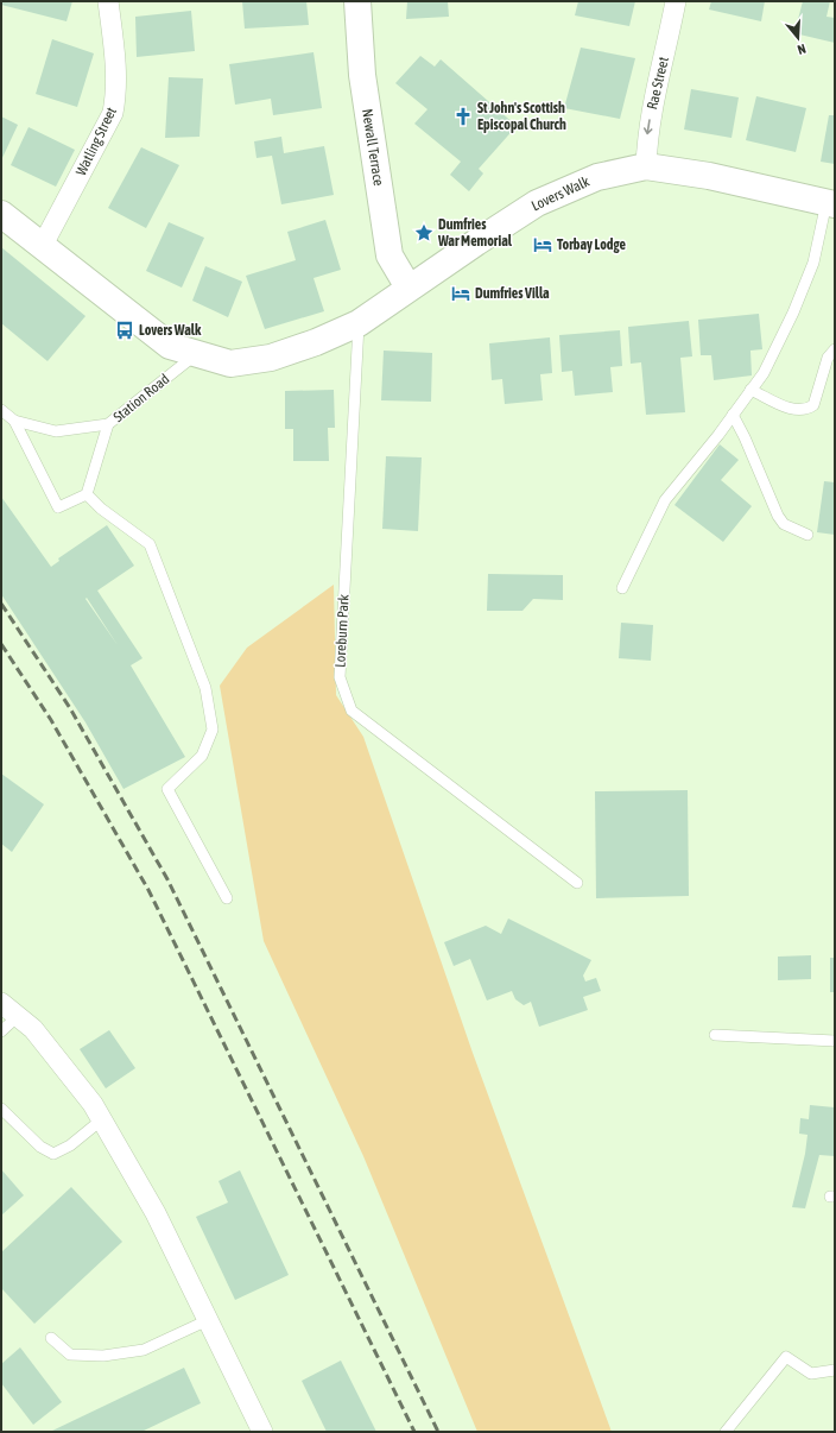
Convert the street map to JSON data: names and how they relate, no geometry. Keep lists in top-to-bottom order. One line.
{"streets":{"street":["Rae Street","Watling Street","Newall Terrace","Lovers Walk"],"lane":["Station Road","Loreburn Park"]},"crossings":[["Rae Street","Lovers Walk"],["Watling Street","Lovers Walk"],["Newall Terrace","Lovers Walk"],["Lovers Walk","Station Road"],["Lovers Walk","Loreburn Park"]],"one_way":["Rae Street"],"places":{"church":["St John's Scottish Episcopal Church"],"place":["Dumfries War Memorial"],"hotel":["Torbay Lodge","Dumfries Villa"],"bus stop":["Lovers Walk"]},"north":"bottom"}
